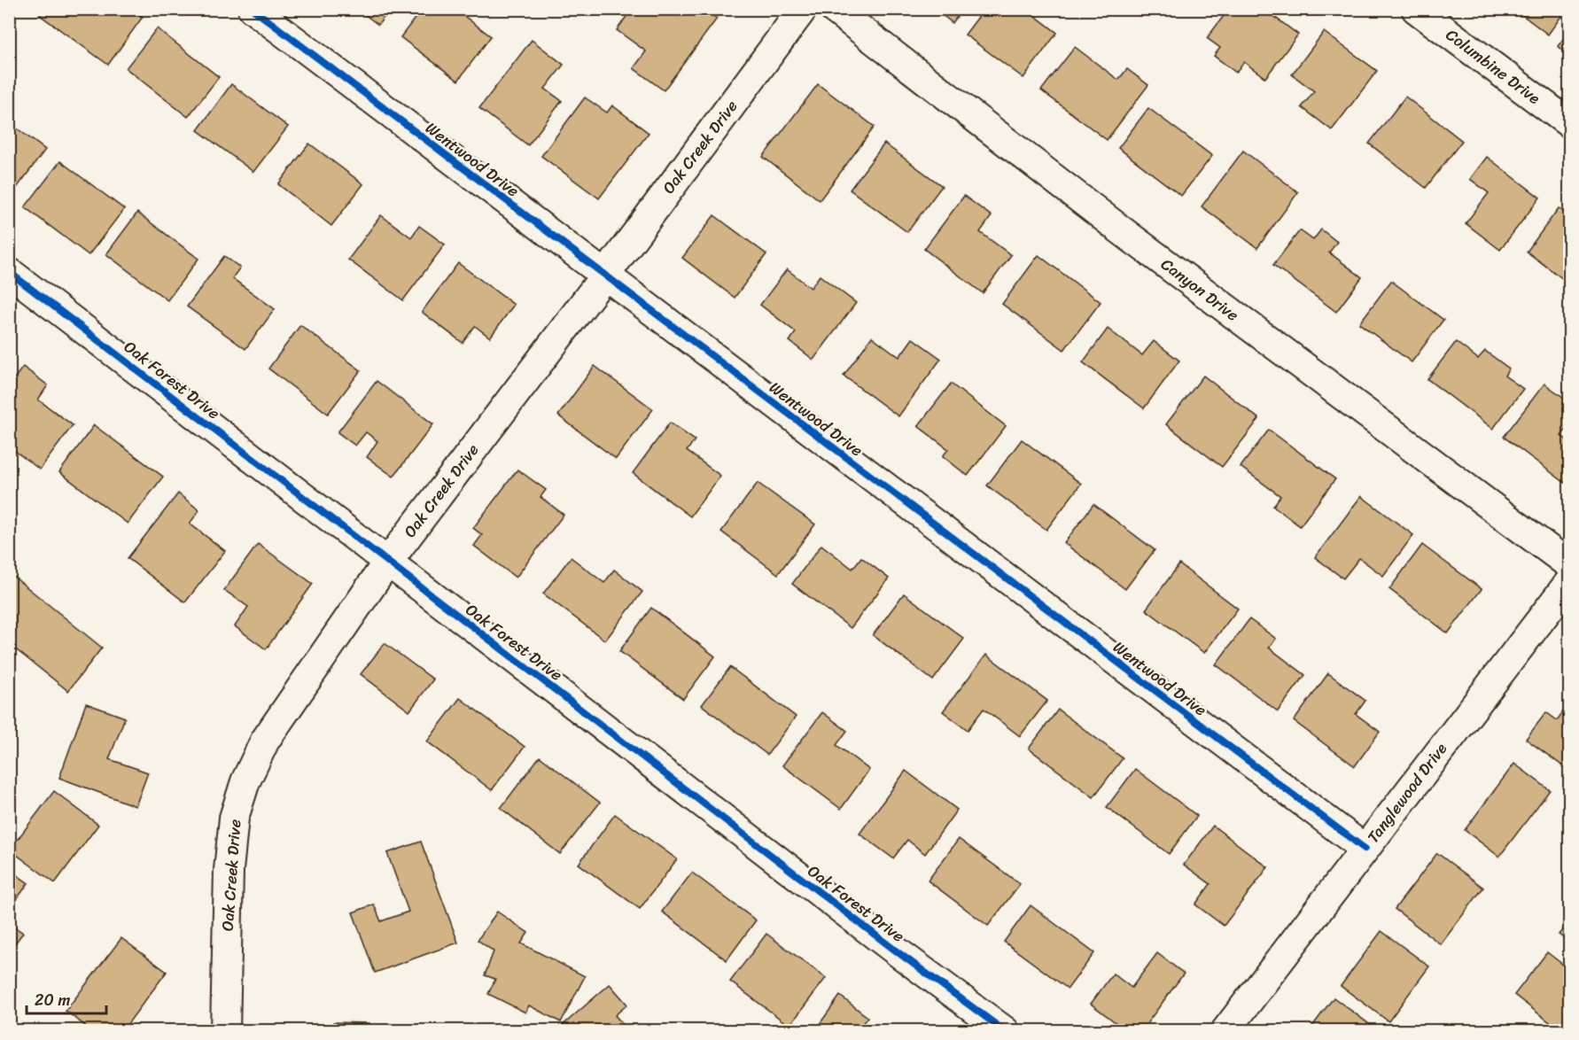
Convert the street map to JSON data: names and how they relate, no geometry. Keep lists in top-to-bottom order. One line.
{"streets":{"street":["Columbine Drive","Oak Creek Drive","Wentwood Drive","Canyon Drive","Oak Forest Drive","Tanglewood Drive"]},"crossings":[["Oak Creek Drive","Wentwood Drive"],["Oak Creek Drive","Oak Forest Drive"],["Wentwood Drive","Tanglewood Drive"]],"scale_bar":"20 m"}
